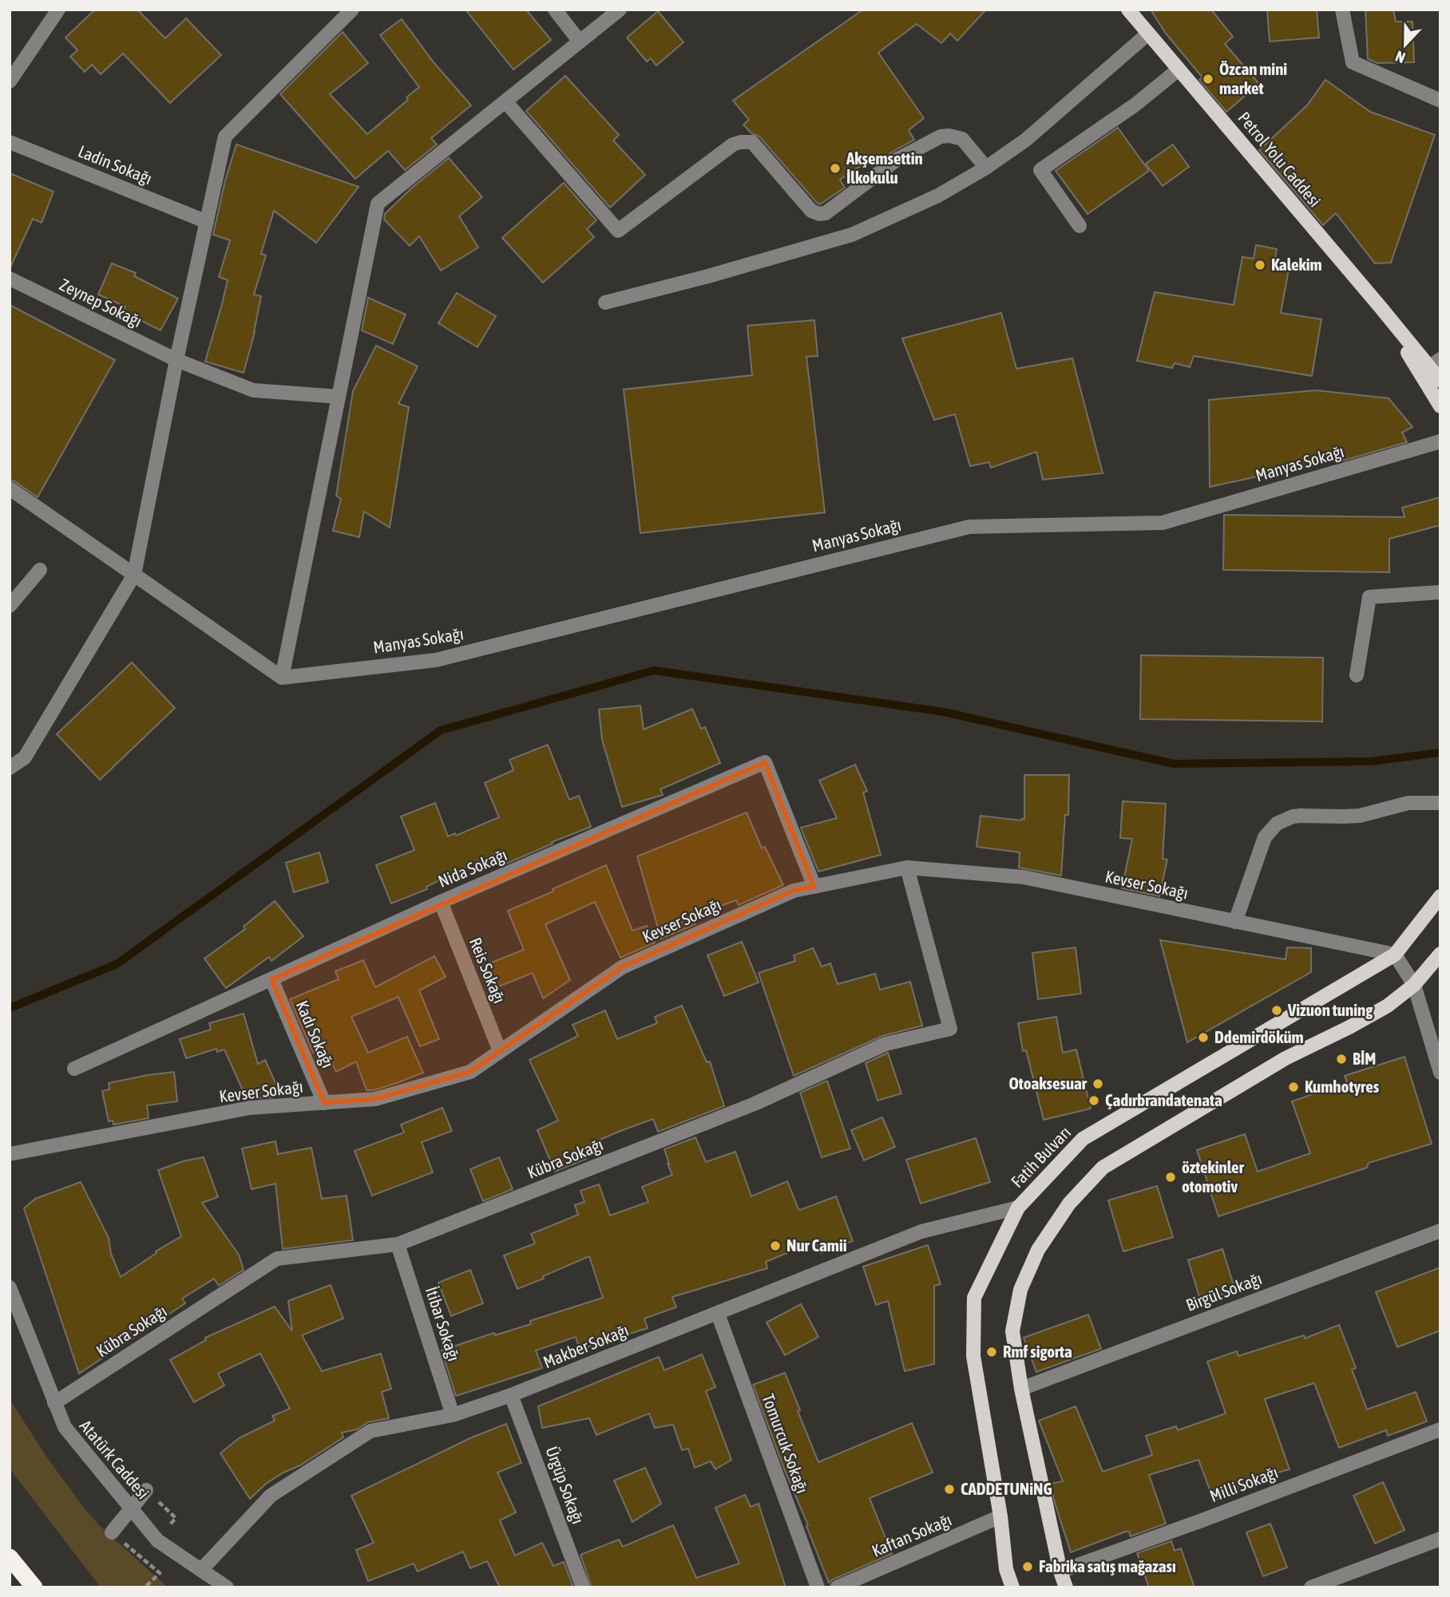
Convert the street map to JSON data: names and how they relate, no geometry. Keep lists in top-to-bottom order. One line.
{"streets":{"main road":["Petrol Yolu Caddesi","Fatih Bulvarı"],"street":["Ladin Sokağı","Zeynep Sokağı","Manyas Sokağı","Nida Sokağı","Kevser Sokağı","Reis Sokağı","Kadı Sokağı","Kübra Sokağı","Birgül Sokağı","İtibar Sokağı","Makber Sokağı","Tomurcuk Sokağı","Atatürk Caddesi","Milli Sokağı","Ürgüp Sokağı","Kaftan Sokağı"]},"crossings":[["Nida Sokağı","Kevser Sokağı"],["Nida Sokağı","Reis Sokağı"],["Nida Sokağı","Kadı Sokağı"],["Kevser Sokağı","Reis Sokağı"],["Kevser Sokağı","Kadı Sokağı"],["Kevser Sokağı","Fatih Bulvarı"],["Kevser Sokağı","Kübra Sokağı"],["Fatih Bulvarı","Makber Sokağı"],["Fatih Bulvarı","Kaftan Sokağı"],["Kübra Sokağı","İtibar Sokağı"],["Kübra Sokağı","Atatürk Caddesi"],["İtibar Sokağı","Makber Sokağı"],["Makber Sokağı","Tomurcuk Sokağı"],["Makber Sokağı","Atatürk Caddesi"],["Makber Sokağı","Ürgüp Sokağı"]],"places":["Özcan mini market","Akşemsettin İlkokulu","Kalekim","Vizuon tuning","Ddemirdöküm","BİM","Otoaksesuar","Kumhotyres","Çadırbrandatenata","öztekinler otomotiv","Nur Camii","Rmf sigorta","CADDETUNiNG","Fabrika satış mağazası"],"north":"bottom"}
